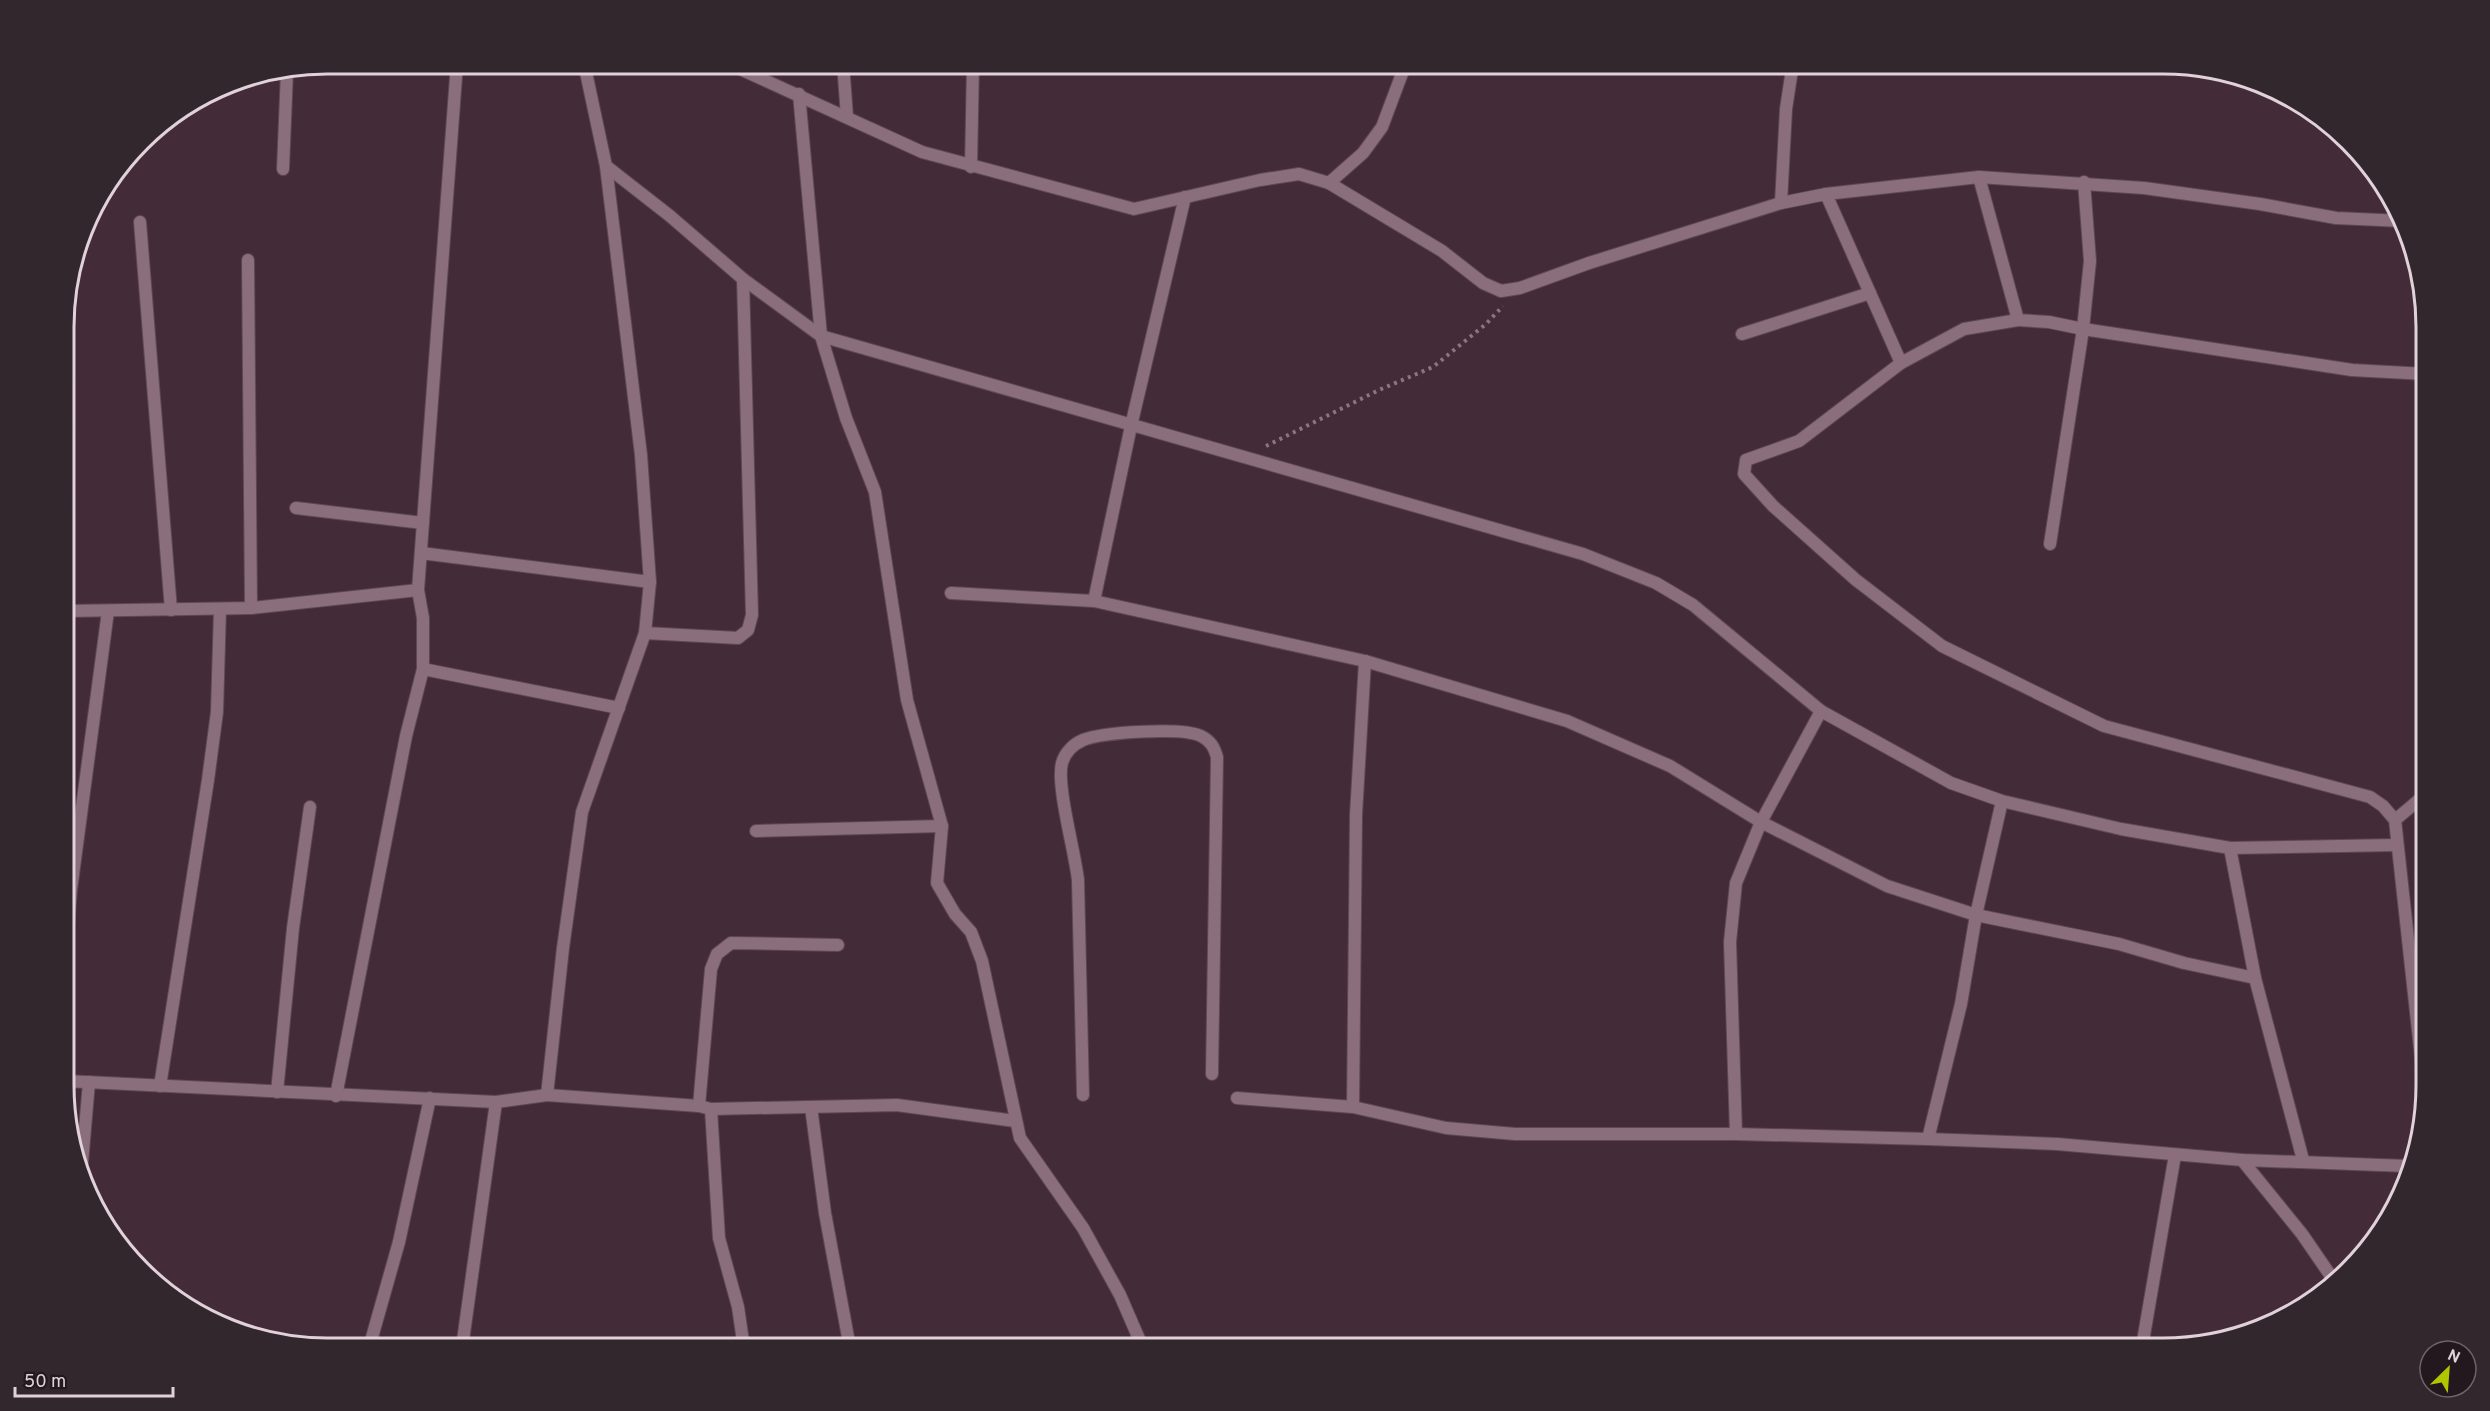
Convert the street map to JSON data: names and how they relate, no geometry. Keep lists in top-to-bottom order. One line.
{"scale_bar":"50 m","north":"top right"}
